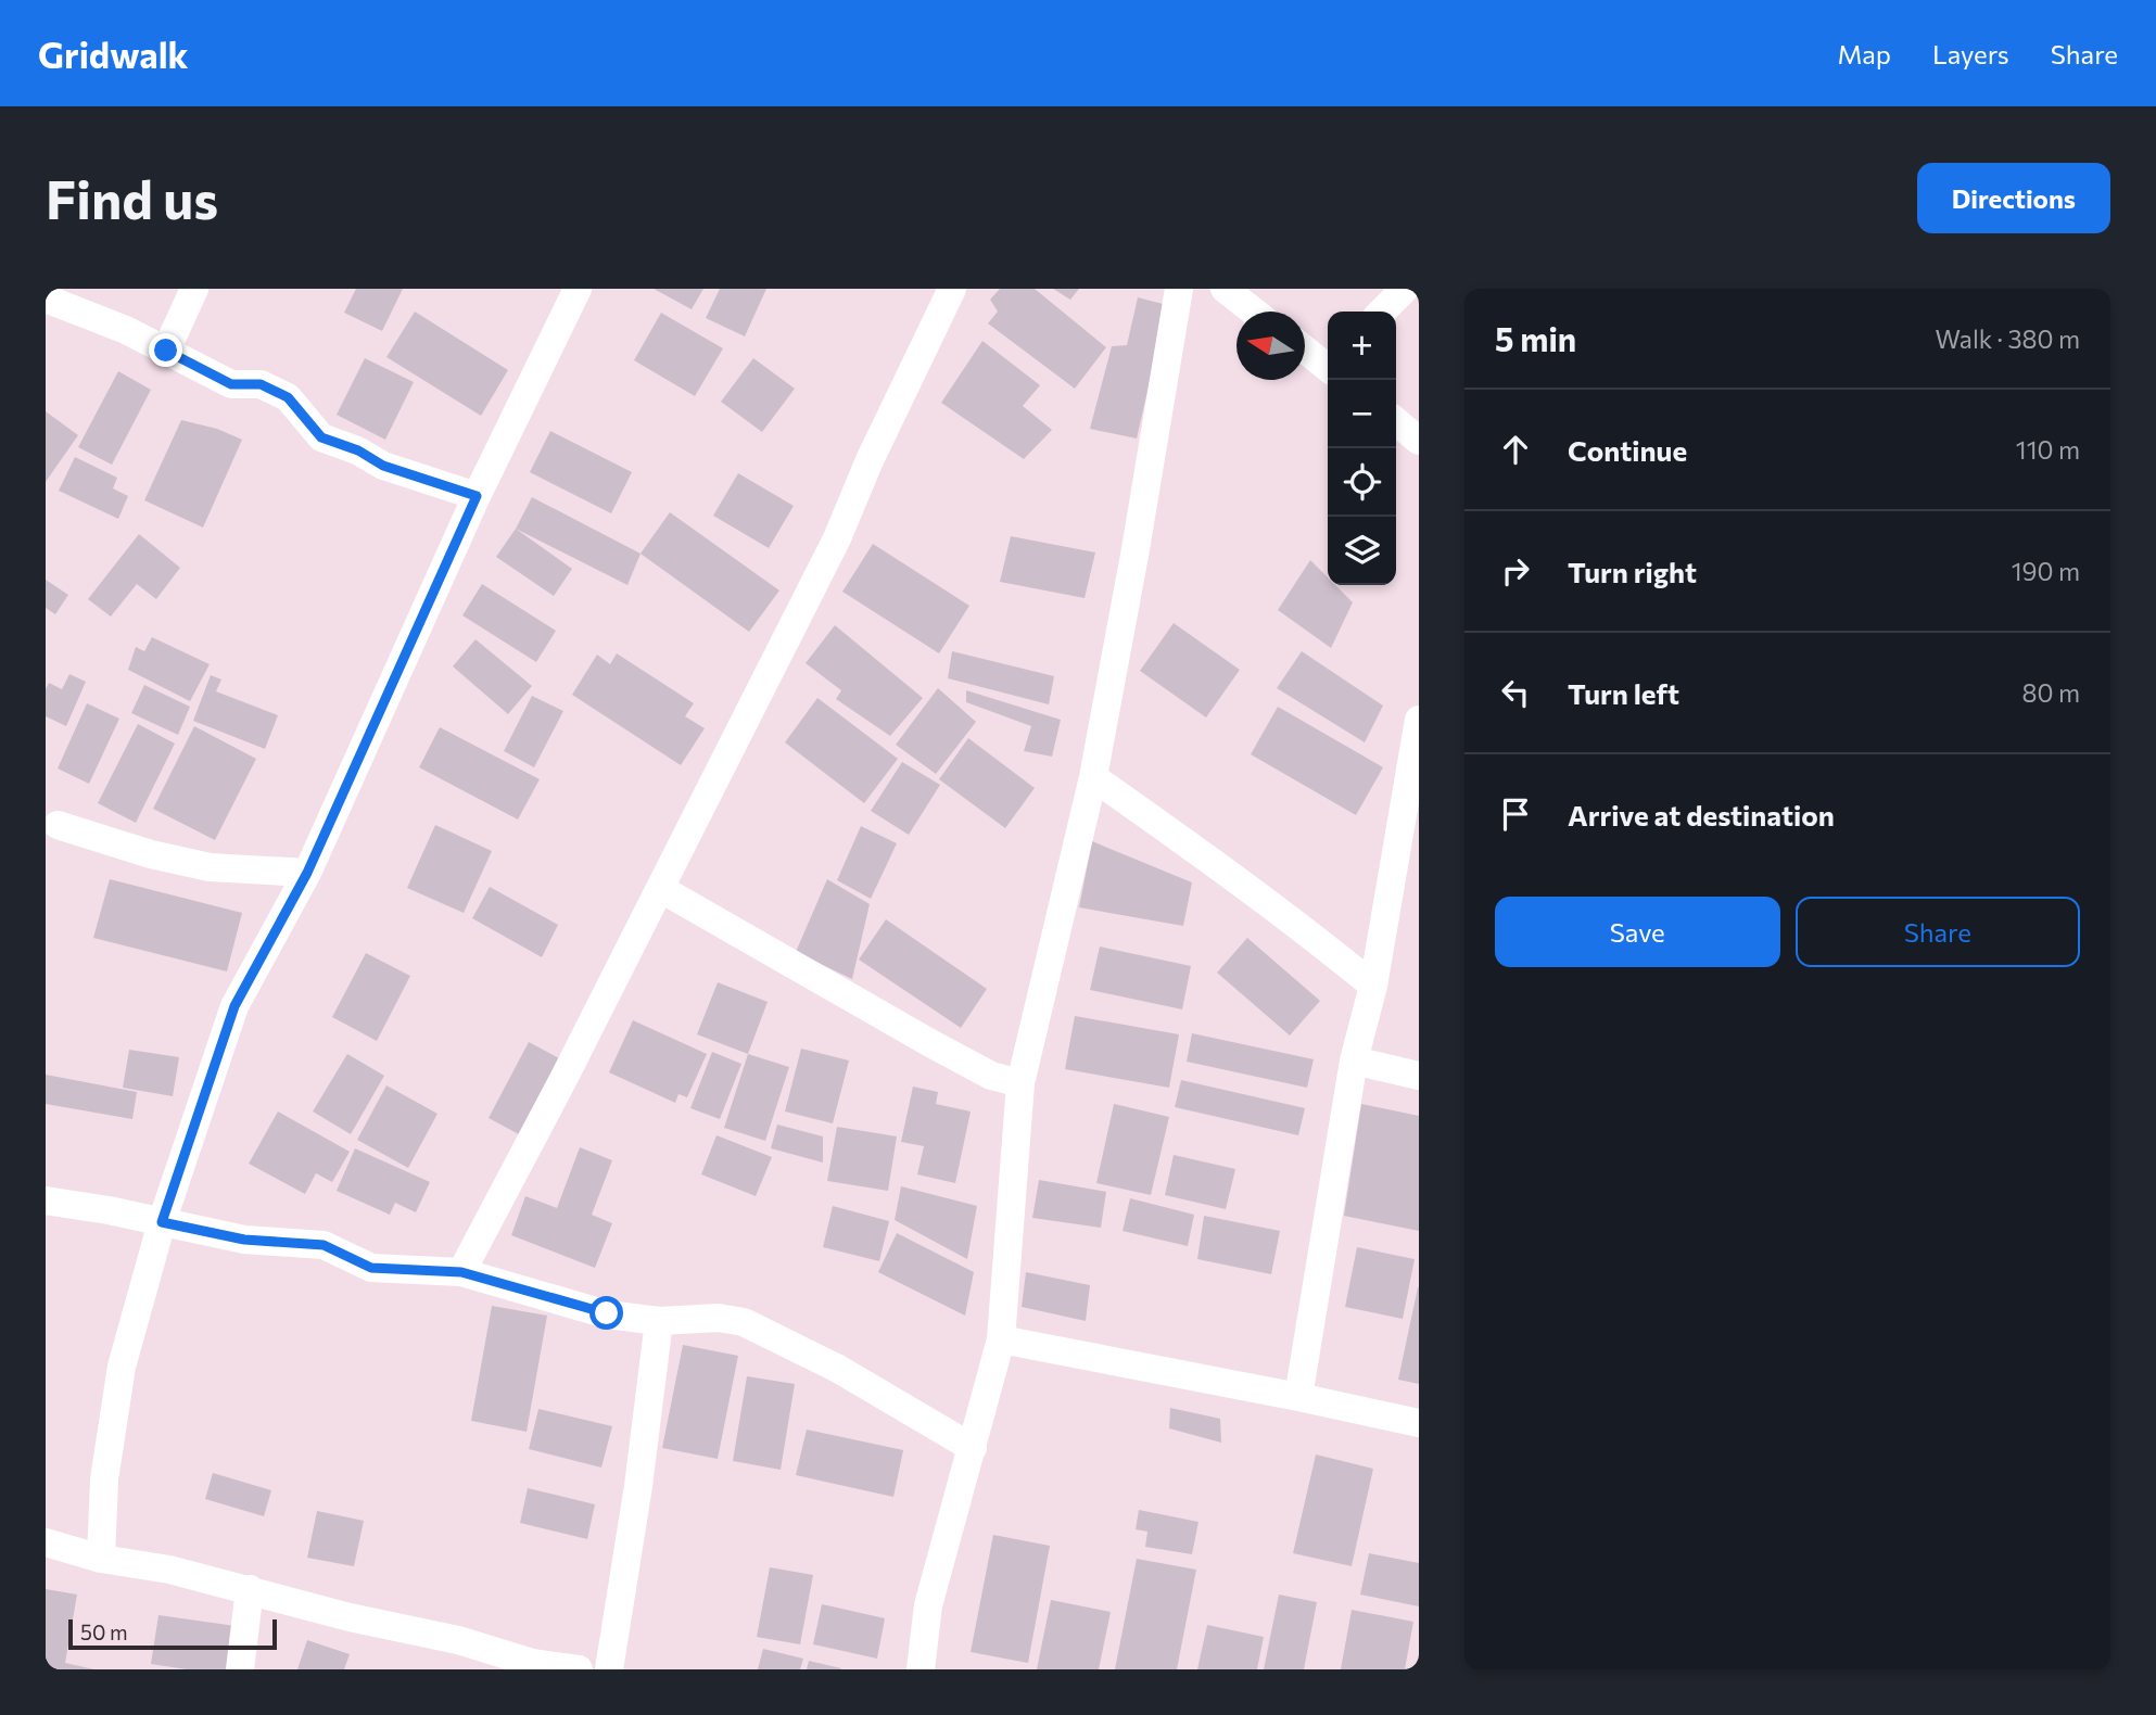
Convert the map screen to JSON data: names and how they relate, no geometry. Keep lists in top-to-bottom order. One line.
{"scale_bar":"50 m","north":"left","page":{"header":"Gridwalk","nav":["Map","Layers","Share"],"buttons":["Directions",["Save","Share"]],"title":"Find us","heading":["5 min","Walk · 380 m"],"map_buttons":["+","−"],"list":[["Continue","110 m"],["Turn right","190 m"],["Turn left","80 m"],"Arrive at destination"],"scale":"50 m"}}
